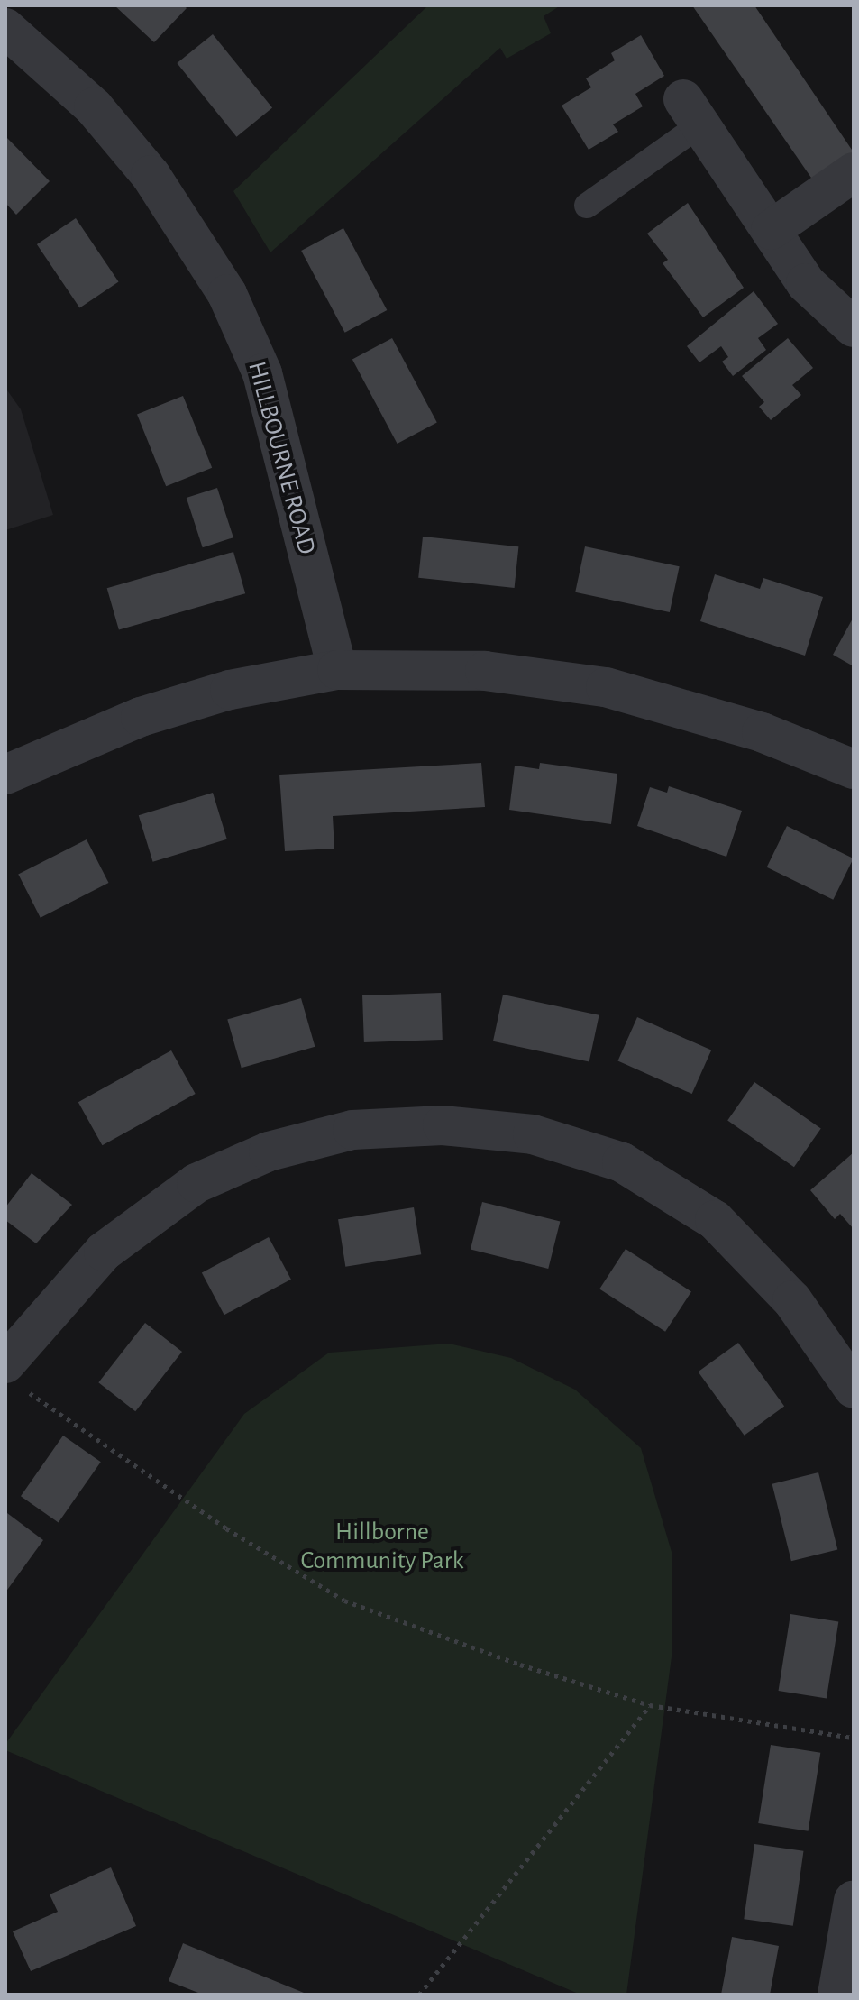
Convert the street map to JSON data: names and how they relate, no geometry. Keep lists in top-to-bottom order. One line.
{"streets":{"street":["HILLBOURNE ROAD"]},"parks":["Hillborne Community Park"]}
